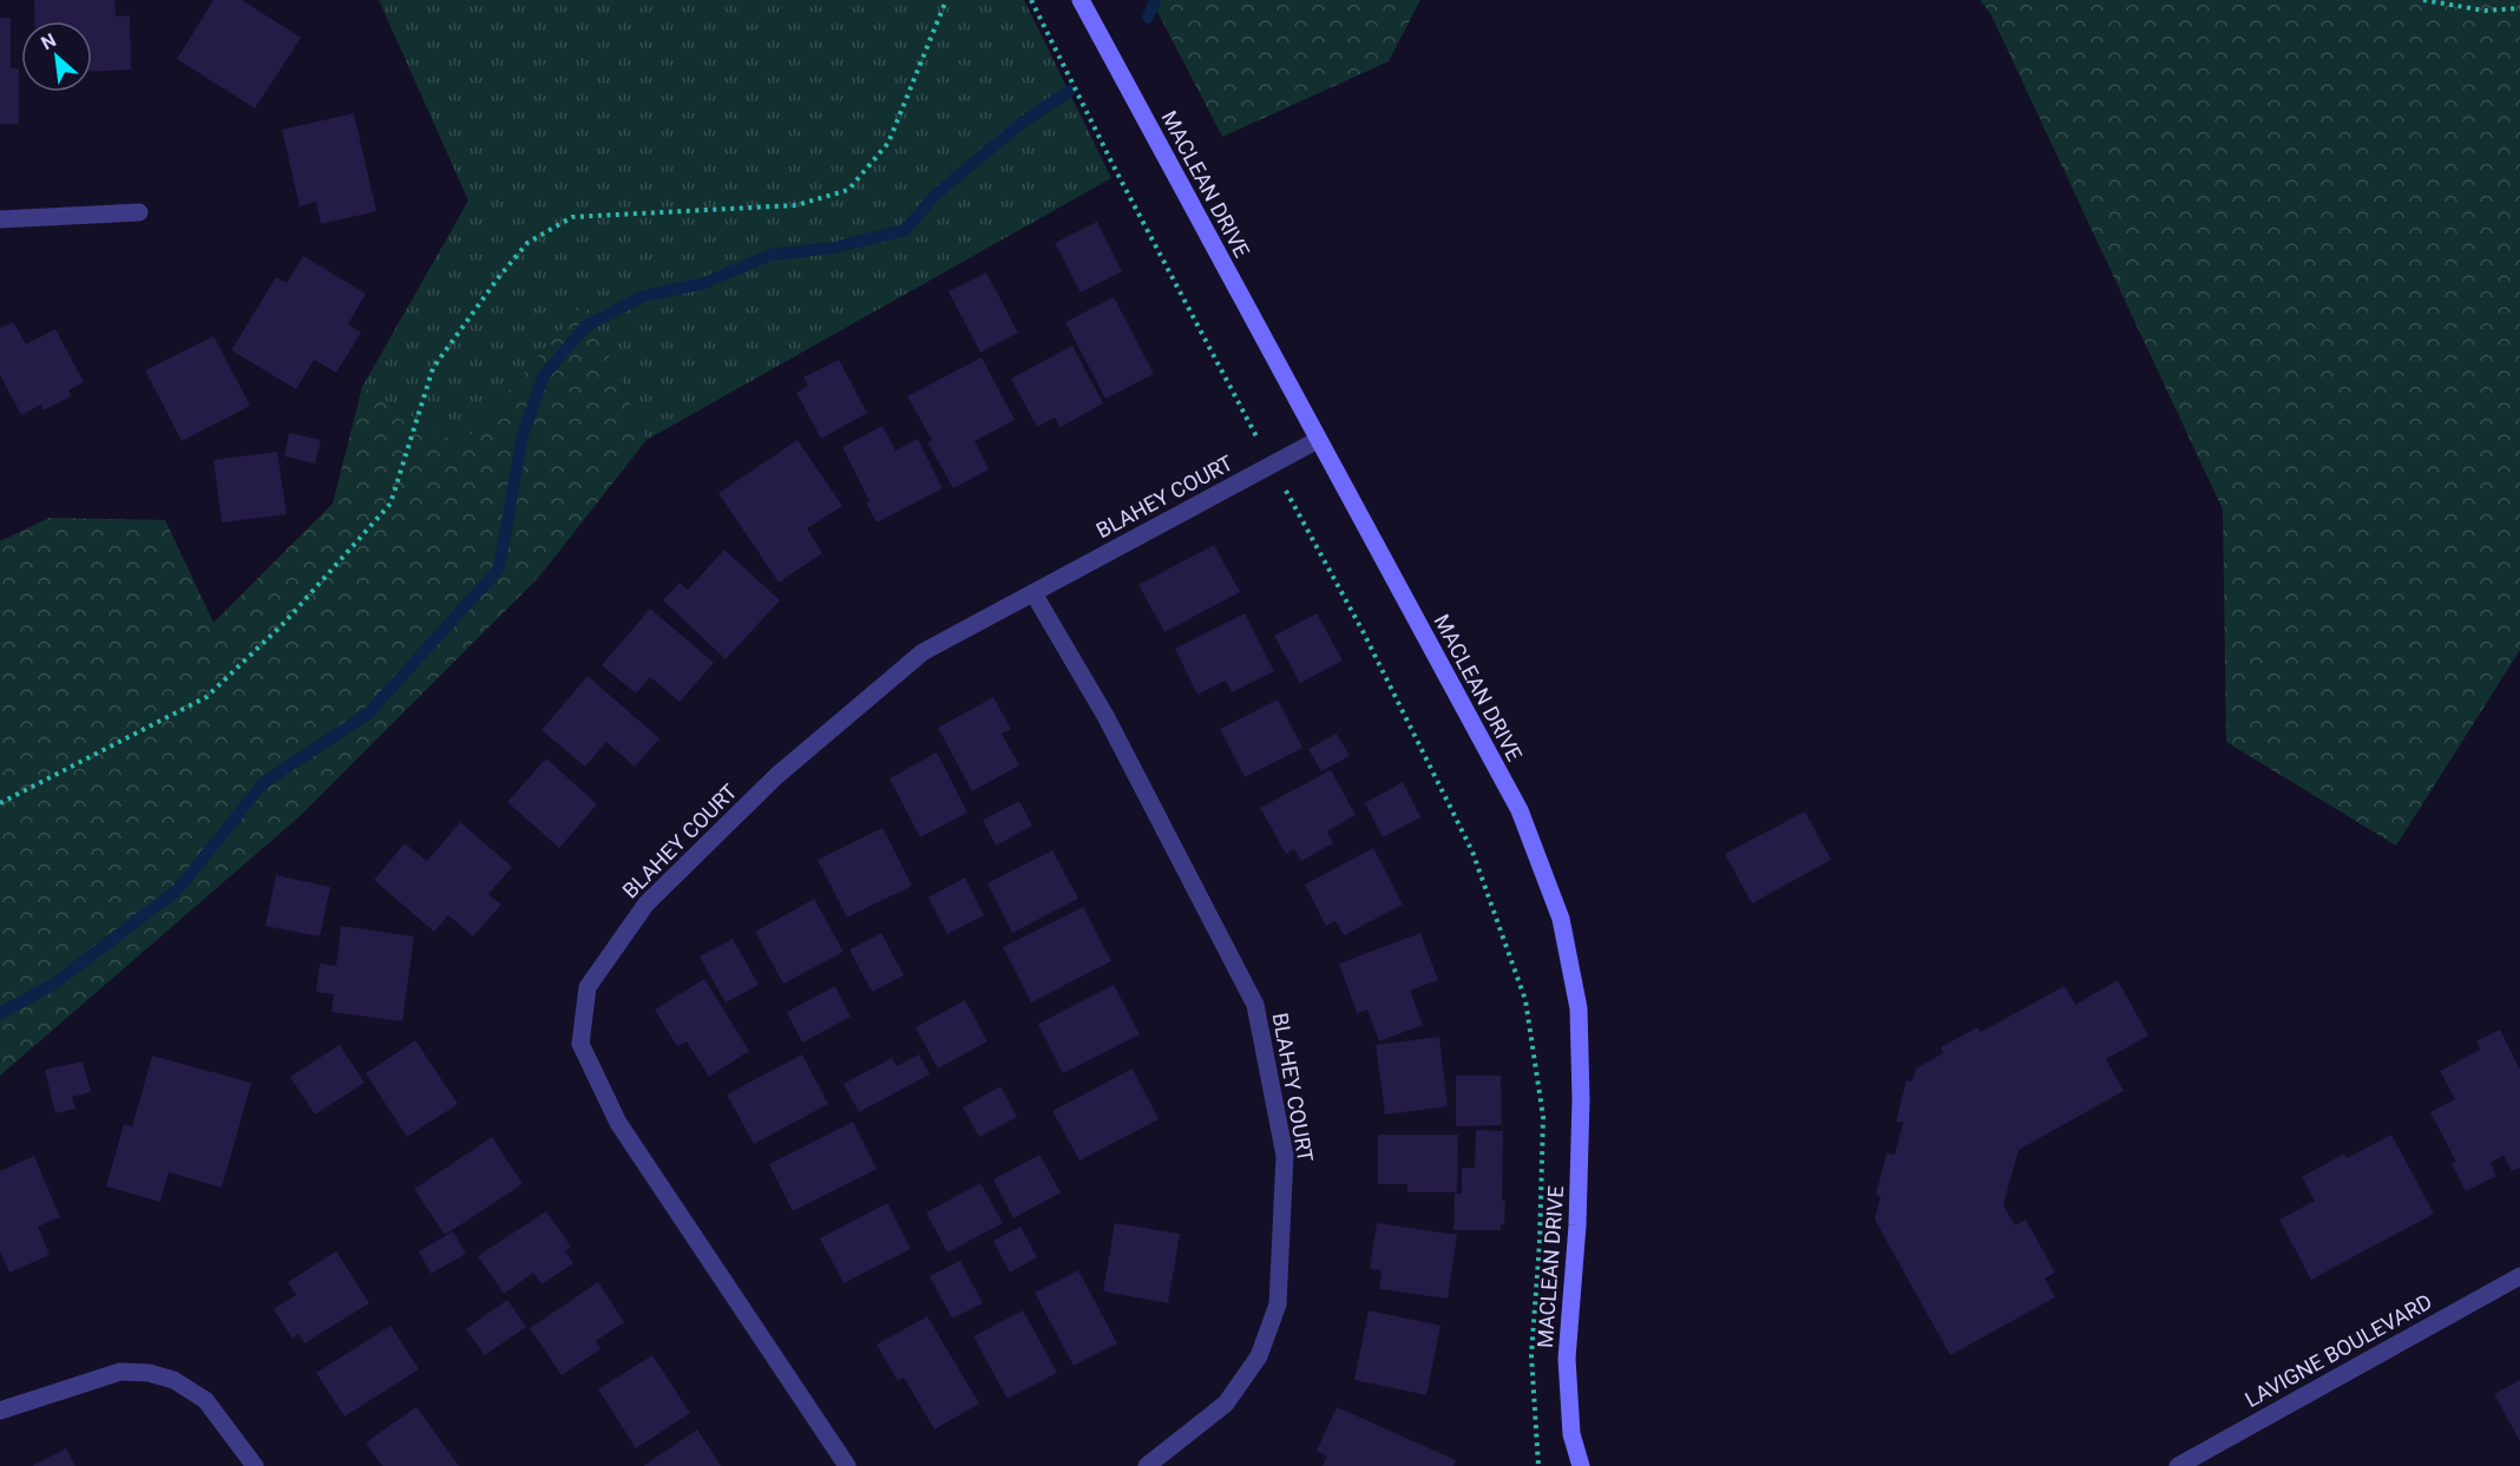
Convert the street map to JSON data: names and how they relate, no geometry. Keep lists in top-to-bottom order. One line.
{"streets":{"street":["MACLEAN DRIVE","BLAHEY COURT","LAVIGNE BOULEVARD"]},"crossings":[["MACLEAN DRIVE","BLAHEY COURT"]],"north":"top left"}
